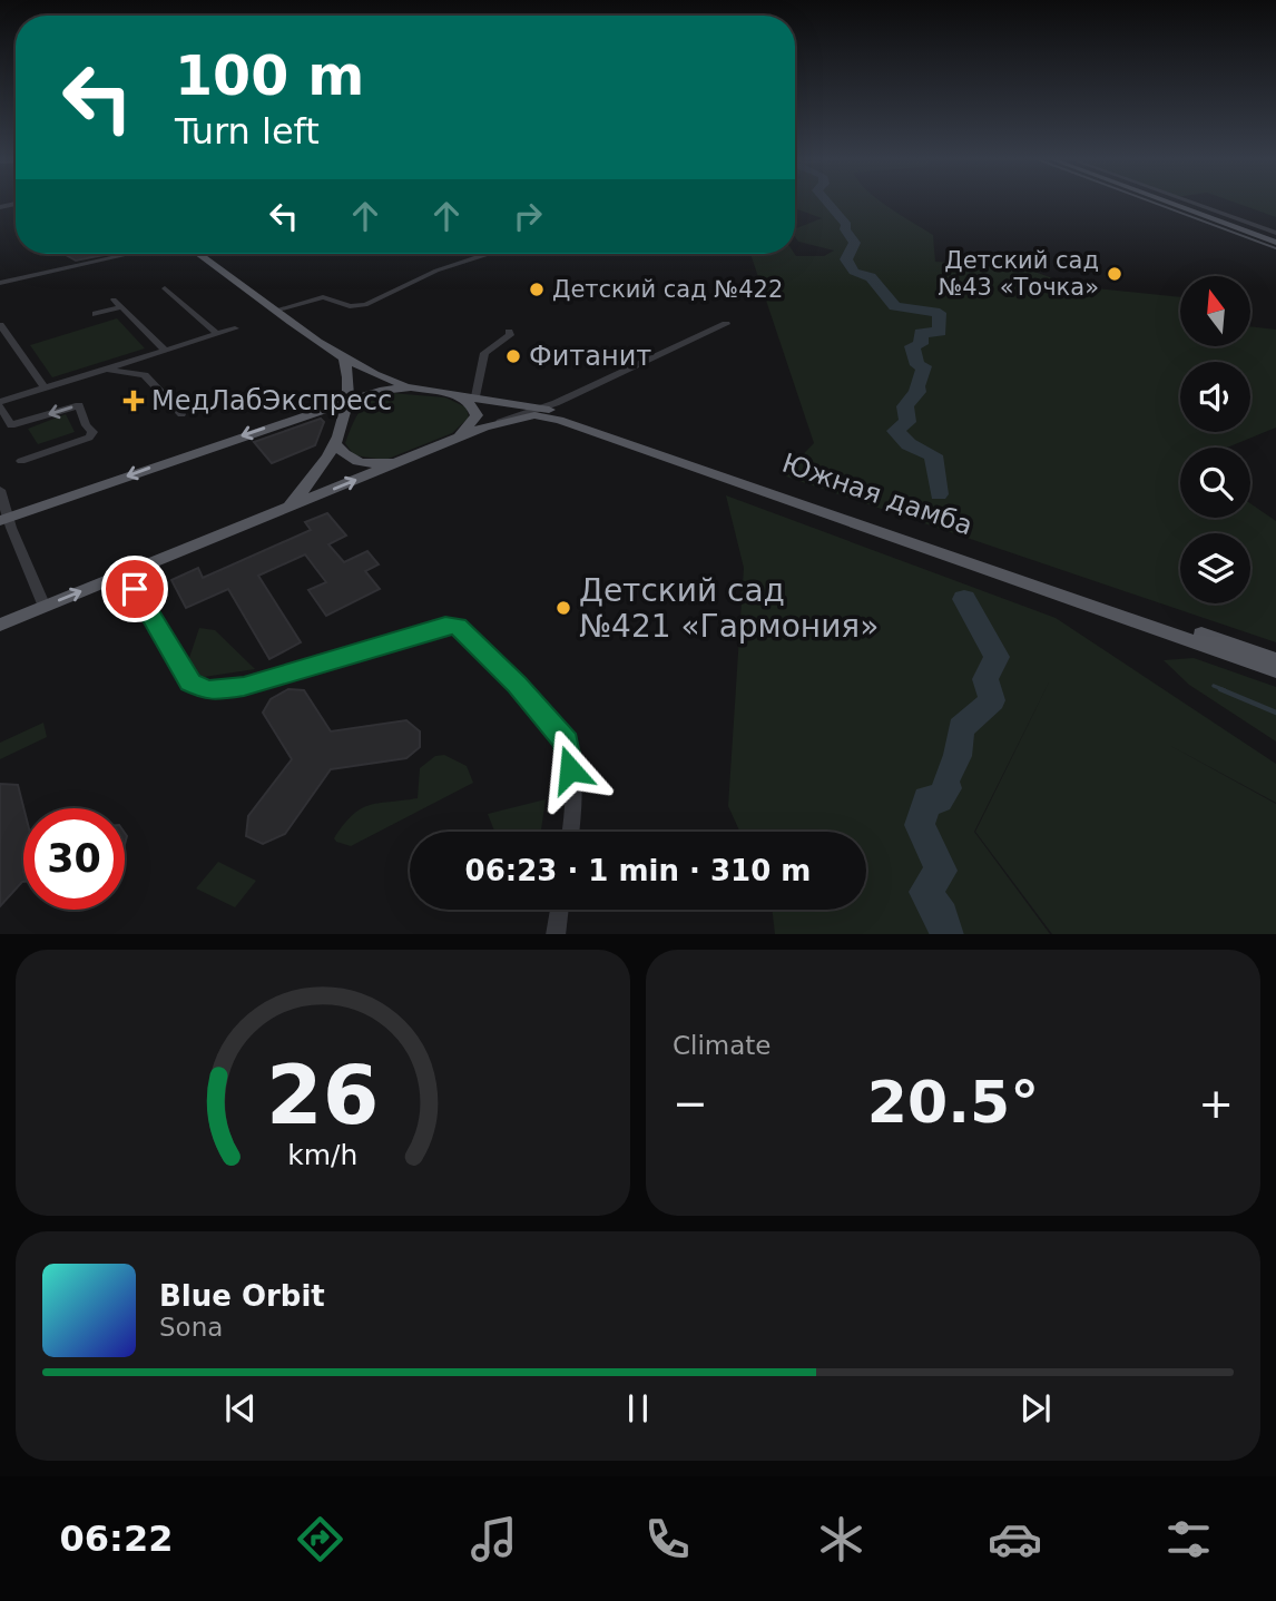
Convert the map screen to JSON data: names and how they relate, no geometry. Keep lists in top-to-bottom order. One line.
{"streets":{"main road":["Южная дамба"]},"places":{"other":["Детский сад №43 «Точка»","Детский сад №422","Фитанит","Детский сад №421 «Гармония»"],"health":["МедЛабЭкспресс"]},"north":"top","page":{"turn":["100 m","Turn left"],"limit":"30","trip":"06:23 · 1 min · 310 m","tile":"Climate","heat":["−","20.5°","+"],"song":["Blue Orbit","Sona"],"tabs":"06:22","gauge":["26","km/h"]}}
